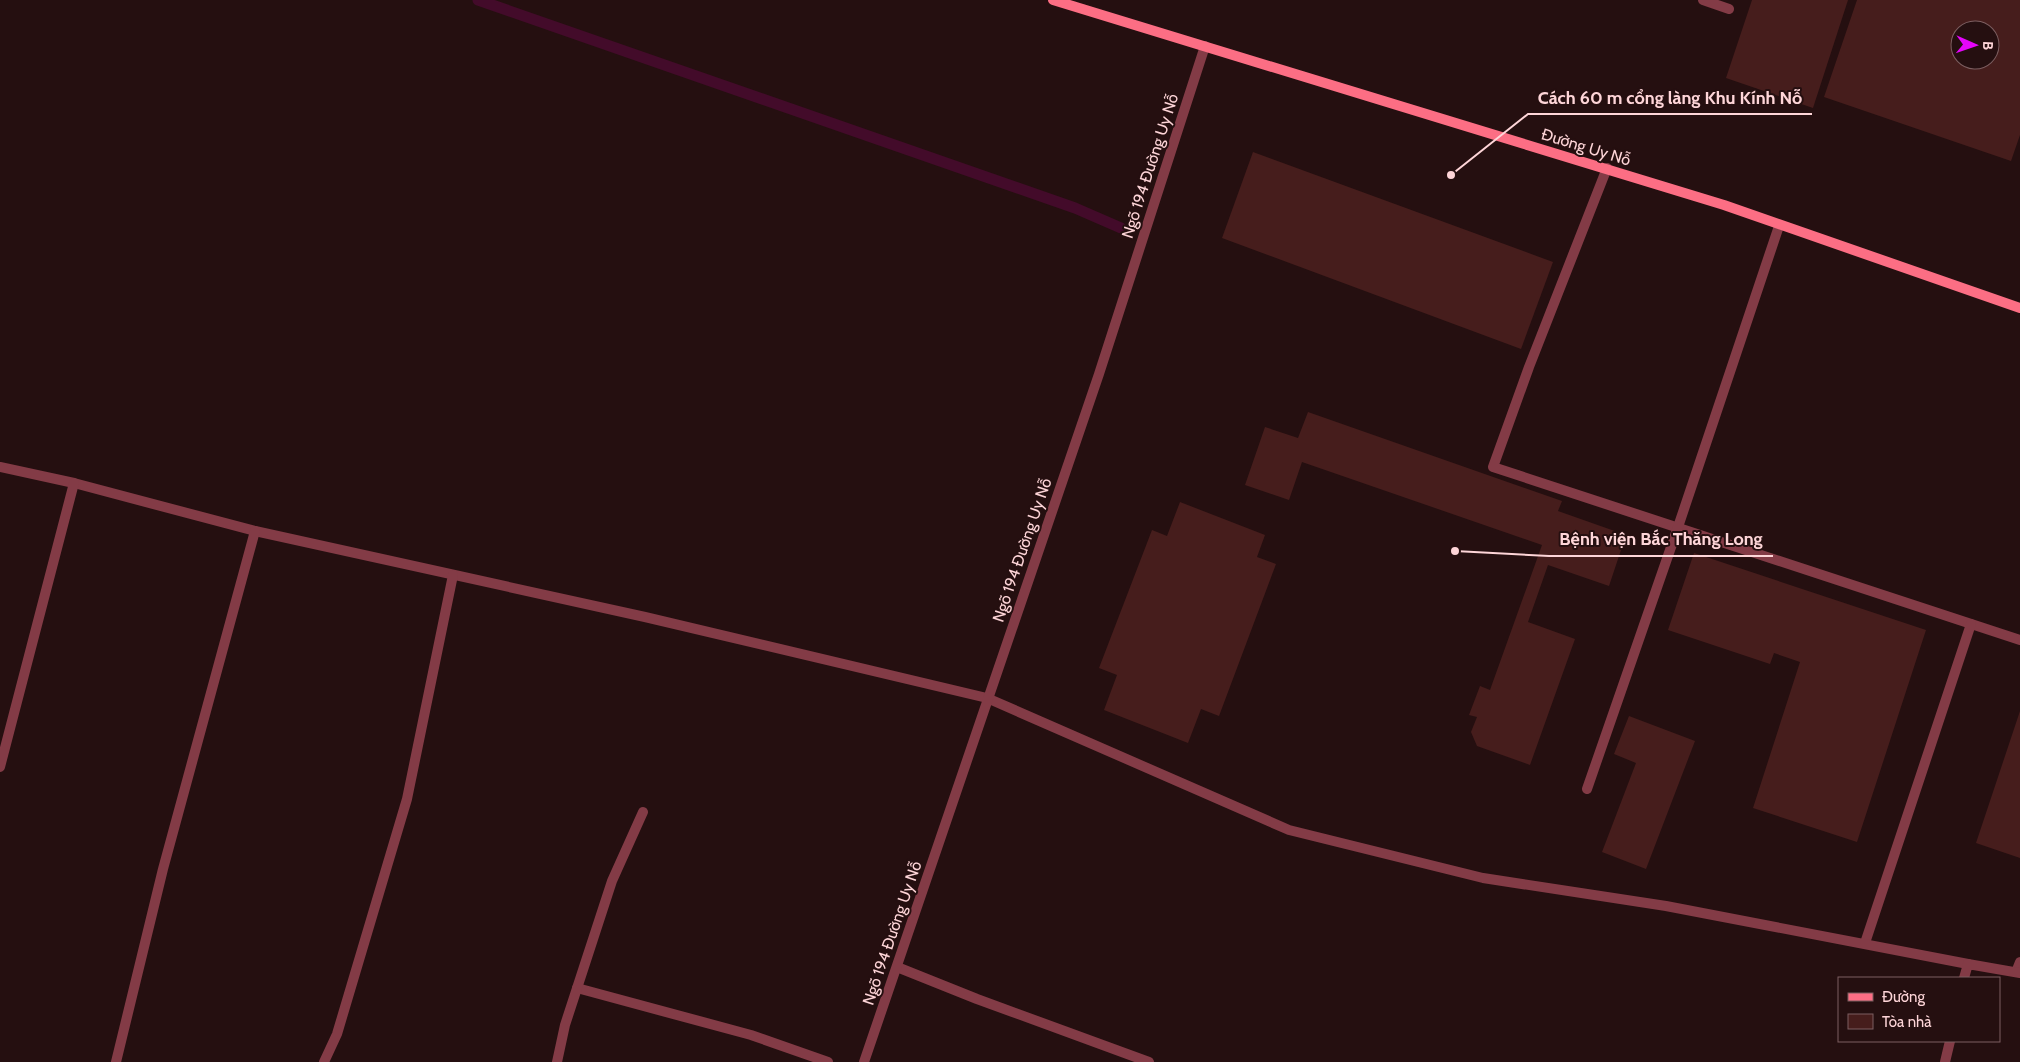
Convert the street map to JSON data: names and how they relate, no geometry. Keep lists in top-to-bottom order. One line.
{"streets":{"street":["Đường Uy Nỗ","Ngõ 194 Đường Uy Nỗ"]},"crossings":[["Đường Uy Nỗ","Ngõ 194 Đường Uy Nỗ"]],"places":["Cách 60 m cổng làng Khu Kính Nỗ","Bệnh viện Bắc Thăng Long"],"legend":["Đường","Tòa nhà"],"north":"right"}
